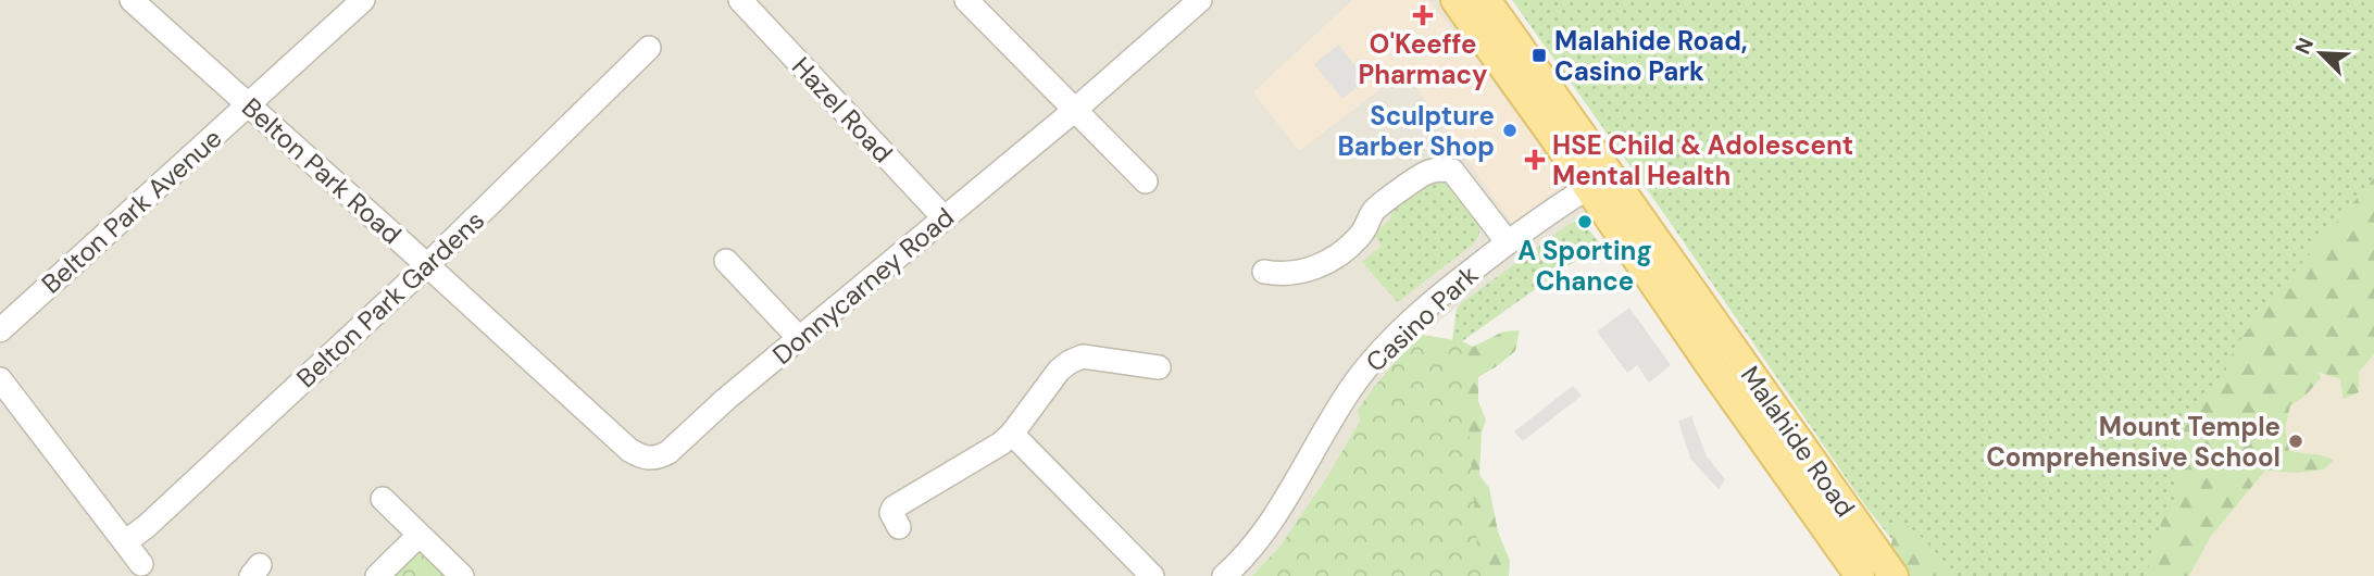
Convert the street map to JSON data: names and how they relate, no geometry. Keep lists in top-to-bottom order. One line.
{"streets":{"main road":["Malahide Road"],"street":["Hazel Road","Belton Park Road","Belton Park Avenue","Donnycarney Road","Belton Park Gardens","Casino Park"]},"crossings":[["Hazel Road","Donnycarney Road"],["Belton Park Road","Belton Park Avenue"],["Belton Park Road","Donnycarney Road"],["Belton Park Road","Belton Park Gardens"],["Casino Park","Malahide Road"]],"places":{"health":["O'Keeffe Pharmacy","HSE Child & Adolescent Mental Health"],"transit":["Malahide Road, Casino Park"],"other":["Sculpture Barber Shop","A Sporting Chance","Mount Temple Comprehensive School"]},"north":"top left"}
